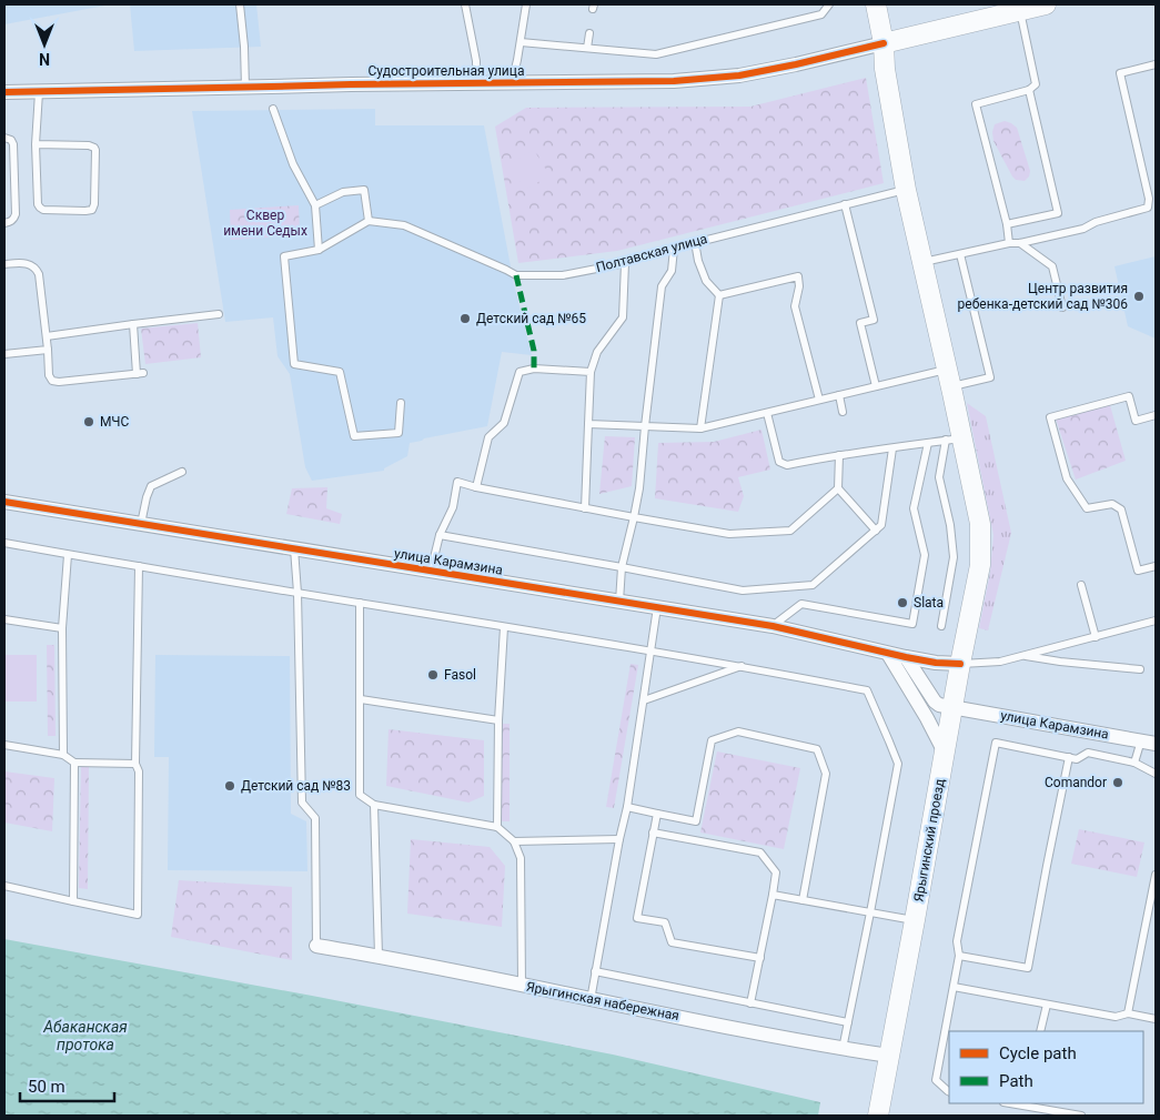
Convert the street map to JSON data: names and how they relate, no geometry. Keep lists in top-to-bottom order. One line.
{"streets":{"main road":["Судостроительная улица","Ярыгинский проезд"],"street":["улица Карамзина","Ярыгинская набережная"],"lane":["Полтавская улица"]},"crossings":[["Судостроительная улица","Ярыгинский проезд"],["Полтавская улица","Ярыгинский проезд"],["улица Карамзина","Ярыгинский проезд"],["Ярыгинский проезд","Ярыгинская набережная"]],"water":["Абаканская протока"],"parks":["Сквер имени Седых"],"places":["Центр развития ребенка-детский сад №306","Детский сад №65","МЧС","Slata","Fasol","Comandor","Детский сад №83"],"legend":["Cycle path","Path"],"scale_bar":"50 m","north":"bottom"}
